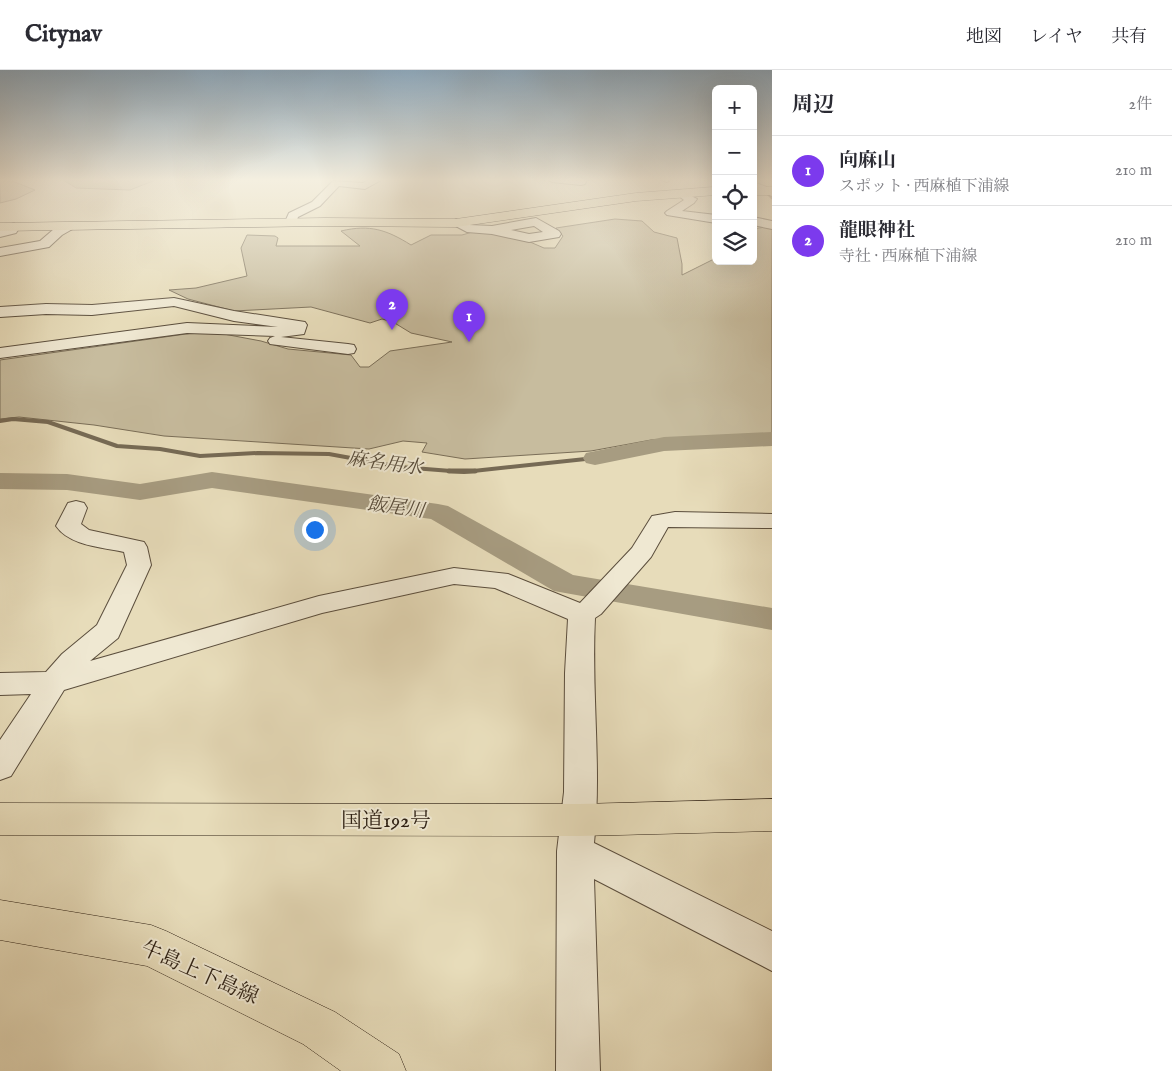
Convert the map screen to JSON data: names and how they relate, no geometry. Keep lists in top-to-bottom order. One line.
{"streets":{"main road":["国道192号","牛島上下島線"]},"water":["麻名用水","飯尾川"],"page":{"header":"Citynav","nav":["地図","レイヤ","共有"],"heading":["周辺","2件"],"map_buttons":["+","−"],"list":[{"mark":"1","name":"向麻山","note":"スポット · 西麻植下浦線","value":"210 m"},{"mark":"2","name":"龍眼神社","note":"寺社 · 西麻植下浦線","value":"210 m"}],"pins":["2","1"]}}
